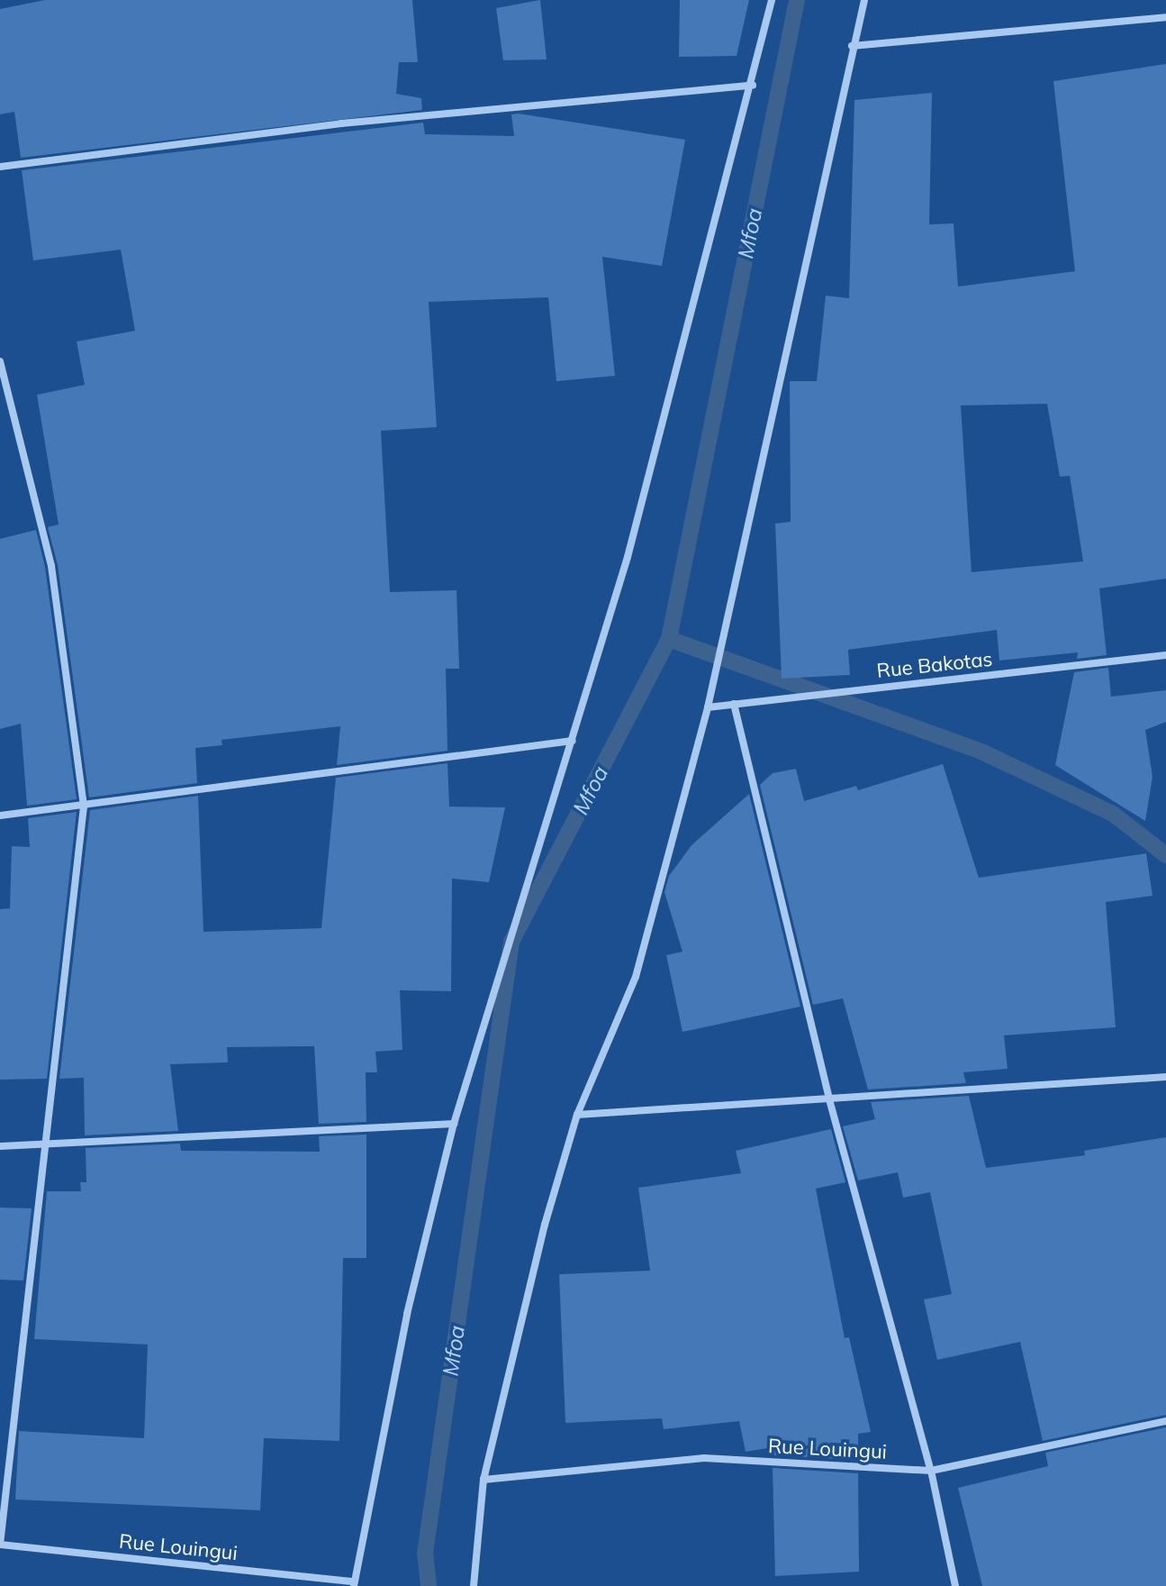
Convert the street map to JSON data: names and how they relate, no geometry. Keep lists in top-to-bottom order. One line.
{"streets":{"street":["Rue Bakotas","Rue Louingui"]},"water":["Mfoa"]}
